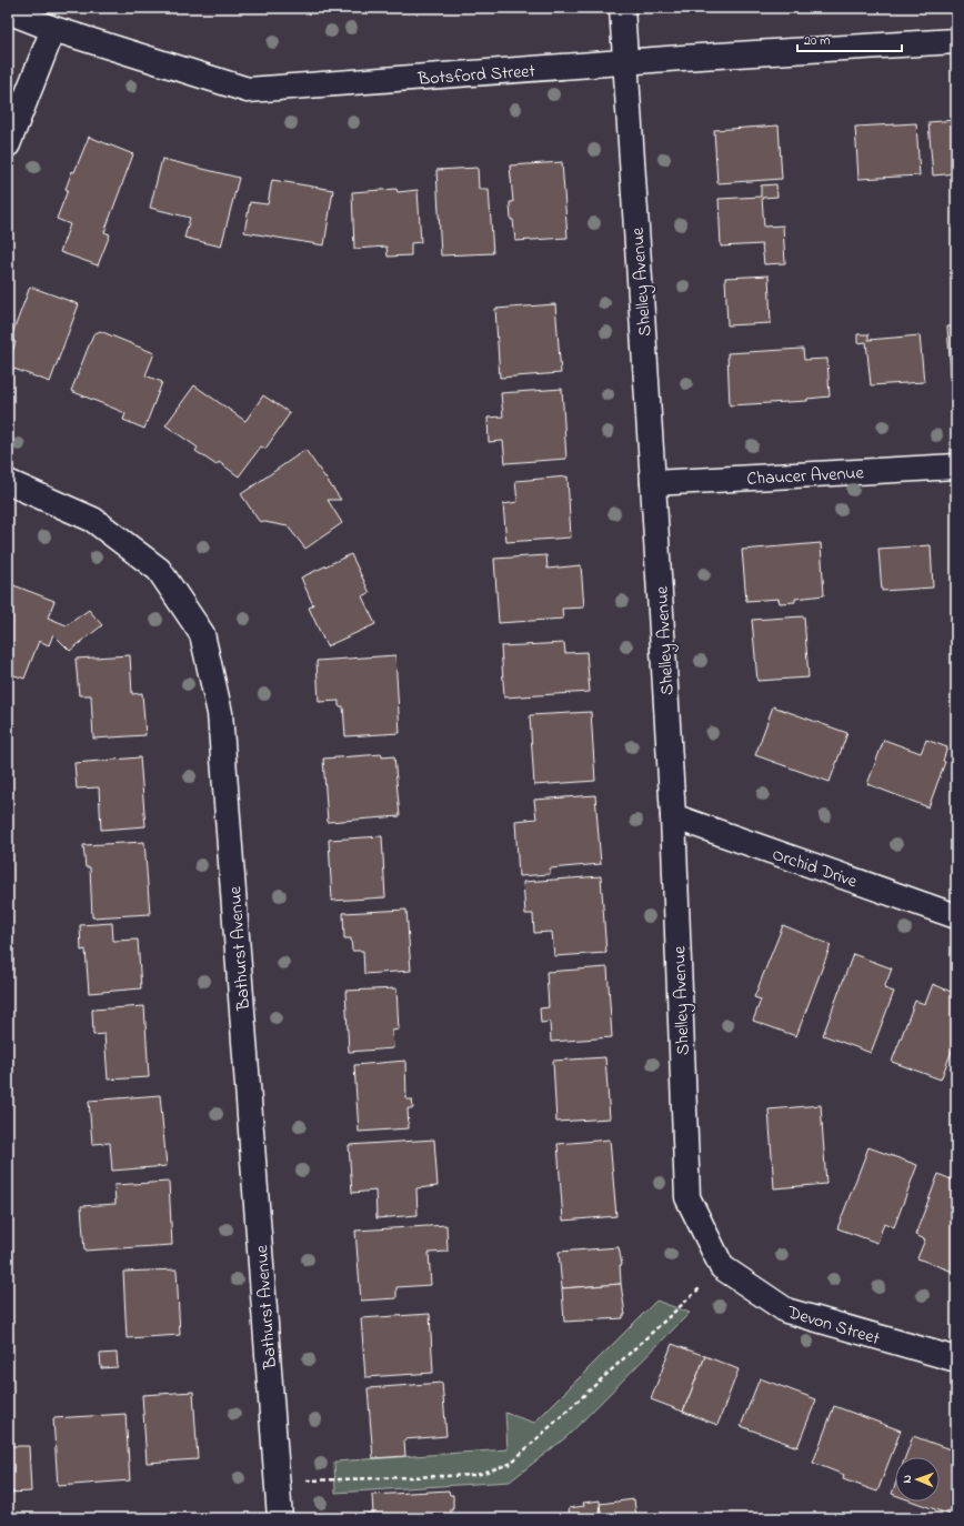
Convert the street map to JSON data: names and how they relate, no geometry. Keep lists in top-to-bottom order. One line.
{"streets":{"street":["Botsford Street","Shelley Avenue","Chaucer Avenue","Orchid Drive","Bathurst Avenue","Devon Street"]},"crossings":[["Botsford Street","Shelley Avenue"],["Shelley Avenue","Chaucer Avenue"],["Shelley Avenue","Orchid Drive"],["Shelley Avenue","Devon Street"]],"scale_bar":"20 m","north":"left"}
